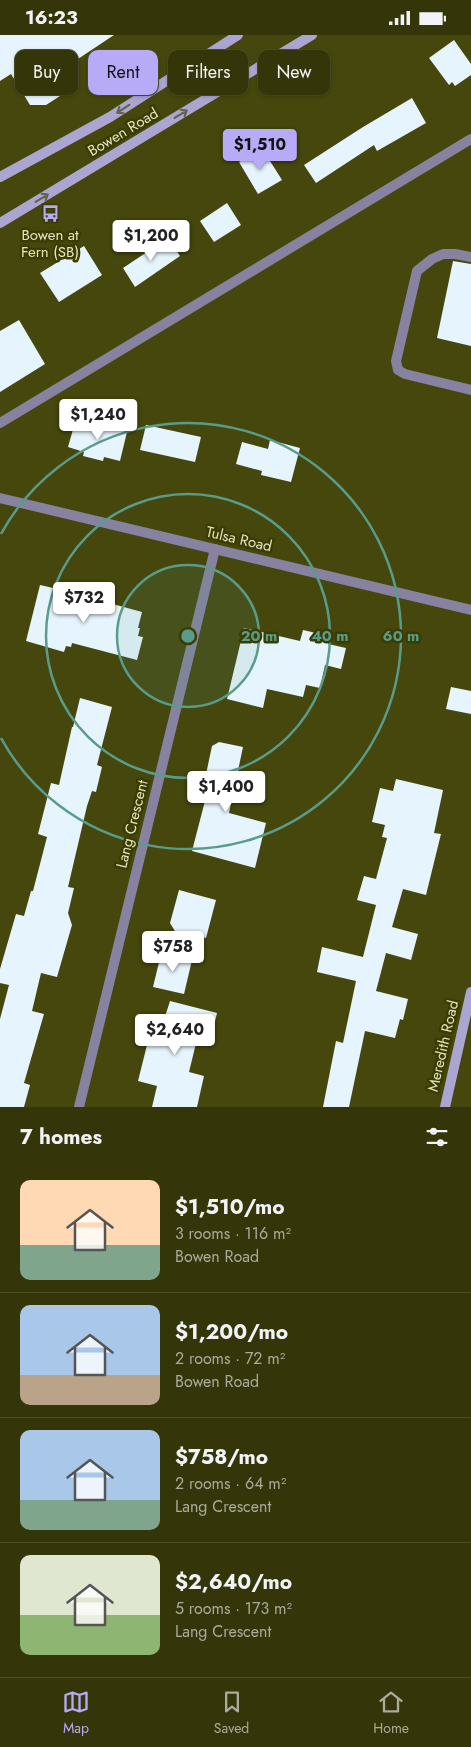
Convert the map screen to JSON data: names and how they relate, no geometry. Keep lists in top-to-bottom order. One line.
{"streets":{"main road":["Bowen Road","Meredith Road"],"street":["Tulsa Road","Lang Crescent"]},"crossings":[["Tulsa Road","Lang Crescent"]],"places":{"bus stop":["Bowen at Fern (SB)"]},"page":{"status":"16:23","chip":["Buy","Rent","Filters","New"],"price":["$1,510","$1,200","$1,240","$732","$1,400","$758","$2,640"],"heading":"7 homes","list":[{"name":"$1,510/mo","note":"3 rooms · 116 m² · Bowen Road"},{"name":"$1,200/mo","note":"2 rooms · 72 m² · Bowen Road"},{"name":"$758/mo","note":"2 rooms · 64 m² · Lang Crescent"},{"name":"$2,640/mo","note":"5 rooms · 173 m² · Lang Crescent"}],"tabs":["Map","Saved","Home"]},"rings":["20 m","40 m","60 m"]}
